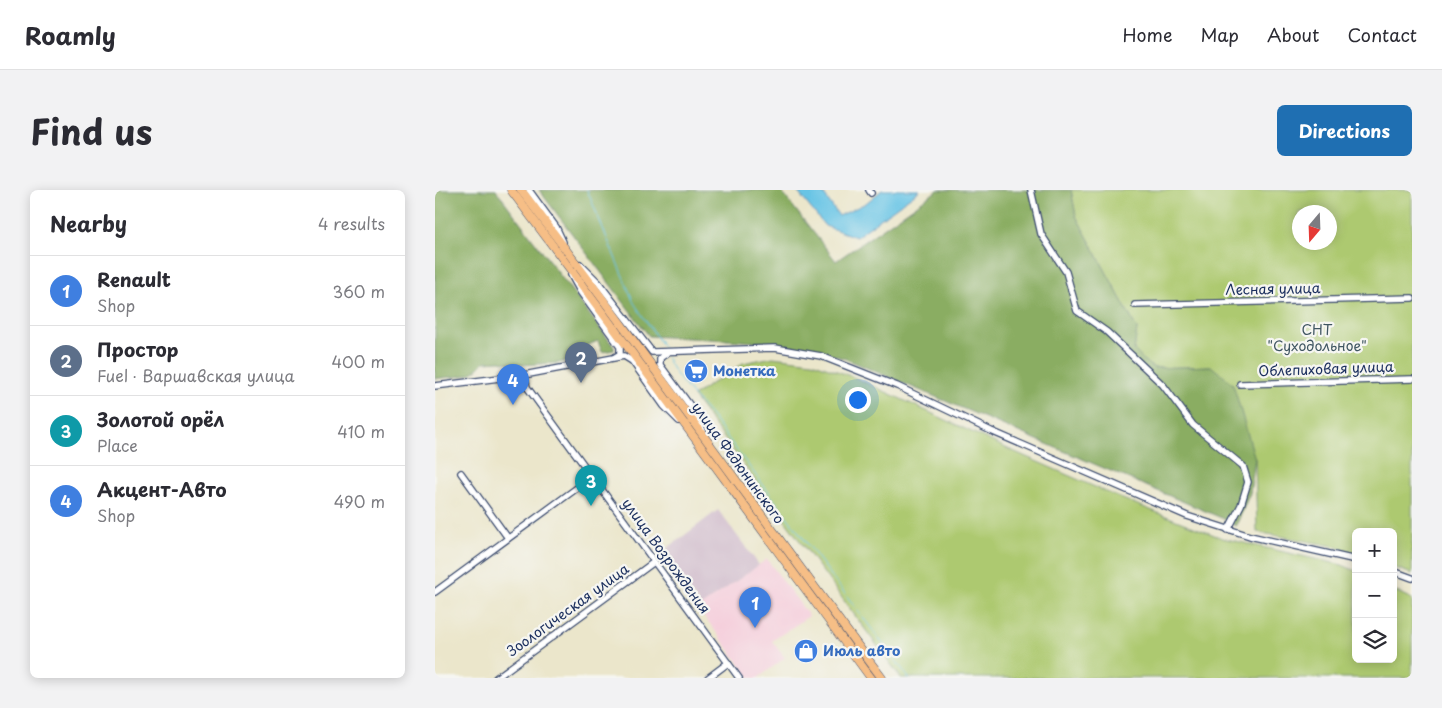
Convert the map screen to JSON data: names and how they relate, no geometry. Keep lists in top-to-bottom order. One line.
{"streets":{"highway":["улица Федюнинского"],"street":["Лесная улица","Облепиховая улица","улица Возрождения","Зоологическая улица"]},"crossings":[["улица Возрождения","Зоологическая улица"]],"parks":["СНТ \"Суходольное\""],"places":{"supermarket":["Монетка"],"shop":["Июль авто"]},"north":"bottom","page":{"header":"Roamly","nav":["Home","Map","About","Contact"],"title":"Find us","buttons":"Directions","heading":["Nearby","4 results"],"list":[{"mark":"1","name":"Renault","note":"Shop","value":"360 m"},{"mark":"2","name":"Простор","note":"Fuel · Варшавская улица","value":"400 m"},{"mark":"3","name":"Золотой орёл","note":"Place","value":"410 m"},{"mark":"4","name":"Акцент-Авто","note":"Shop","value":"490 m"}],"pins":["2","4","3","1"],"map_buttons":["+","−"]}}
